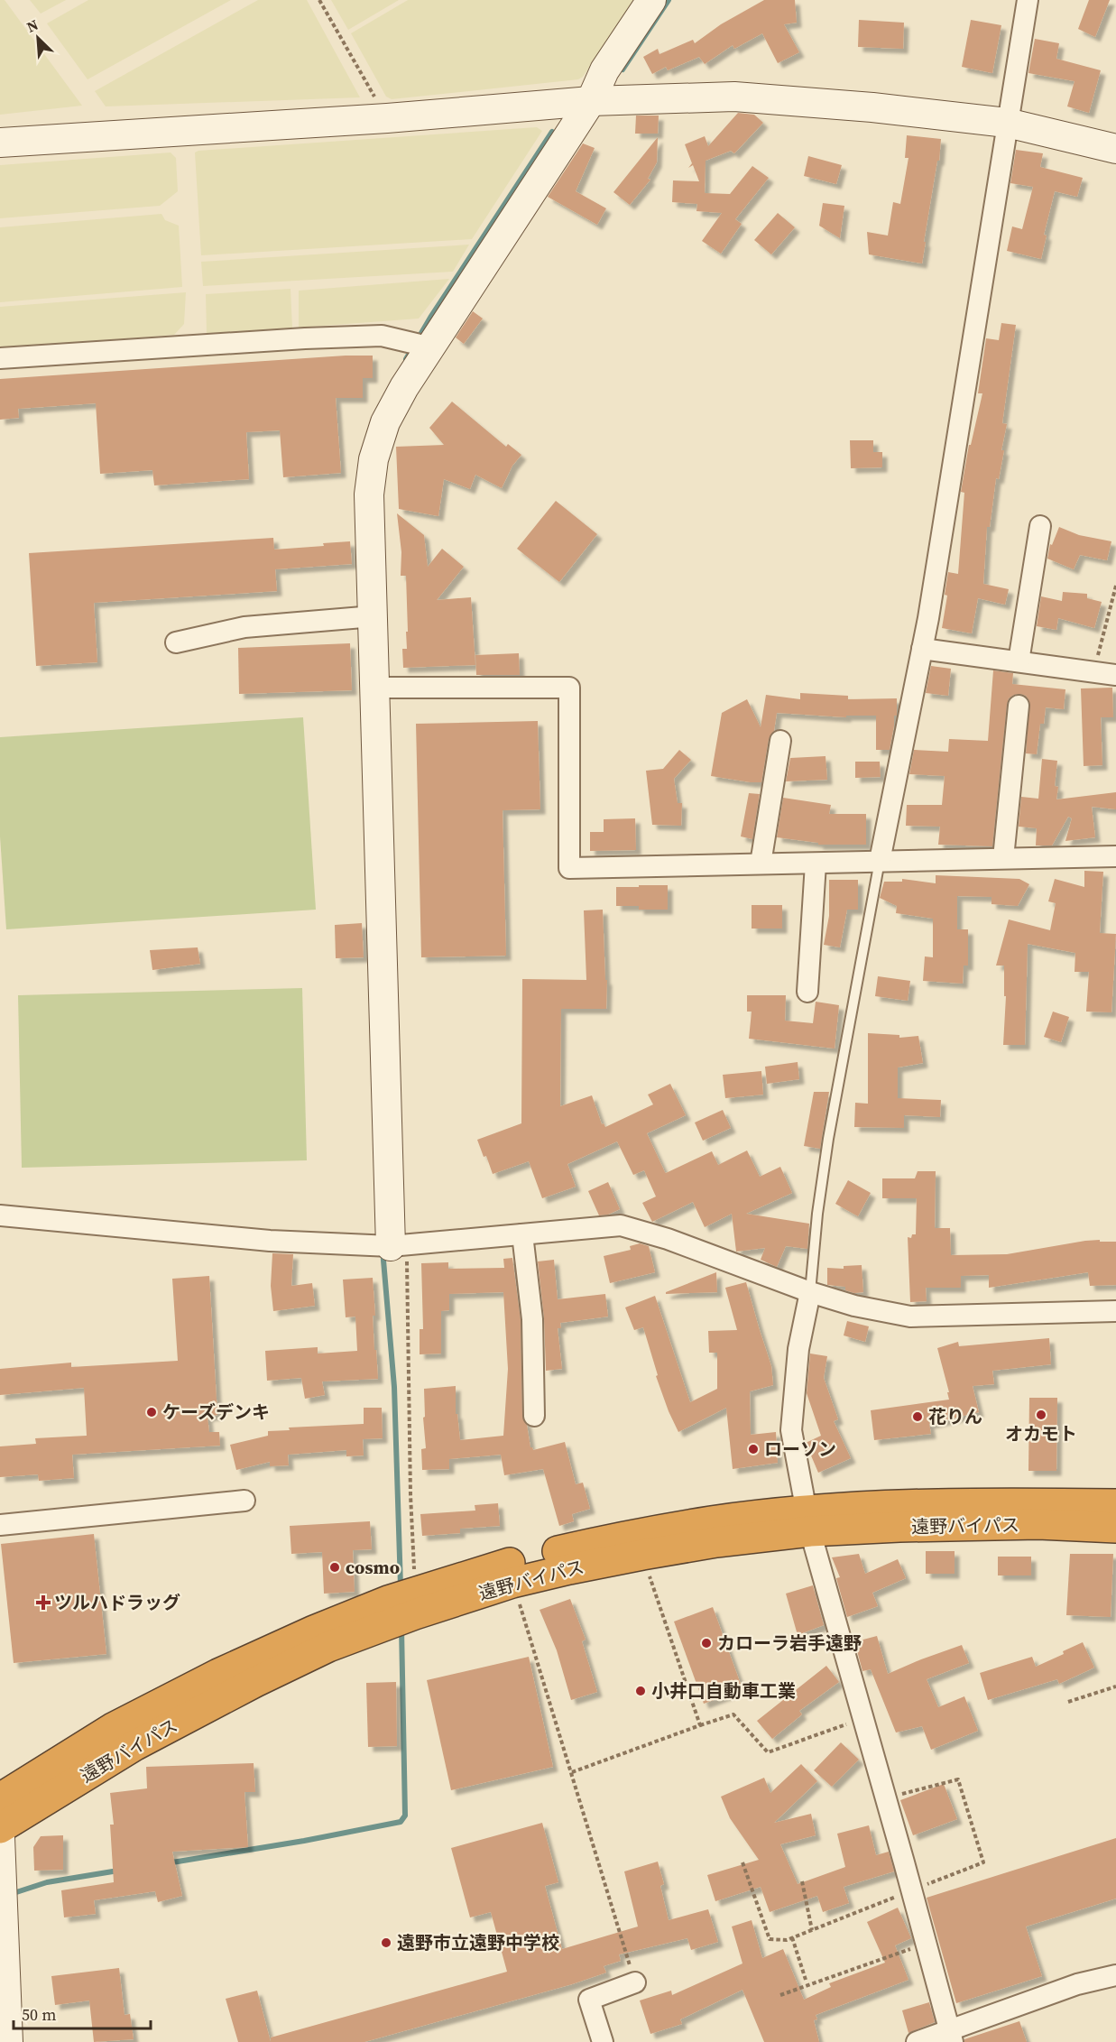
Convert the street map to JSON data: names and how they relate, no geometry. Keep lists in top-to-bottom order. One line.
{"streets":{"highway":["遠野バイパス"]},"places":{"other":["ケーズデンキ","オカモト","花りん","ローソン","cosmo","カローラ岩手遠野","小井口自動車工業","遠野市立遠野中学校"],"health":["ツルハドラッグ"]},"scale_bar":"50 m","north":"top left"}
